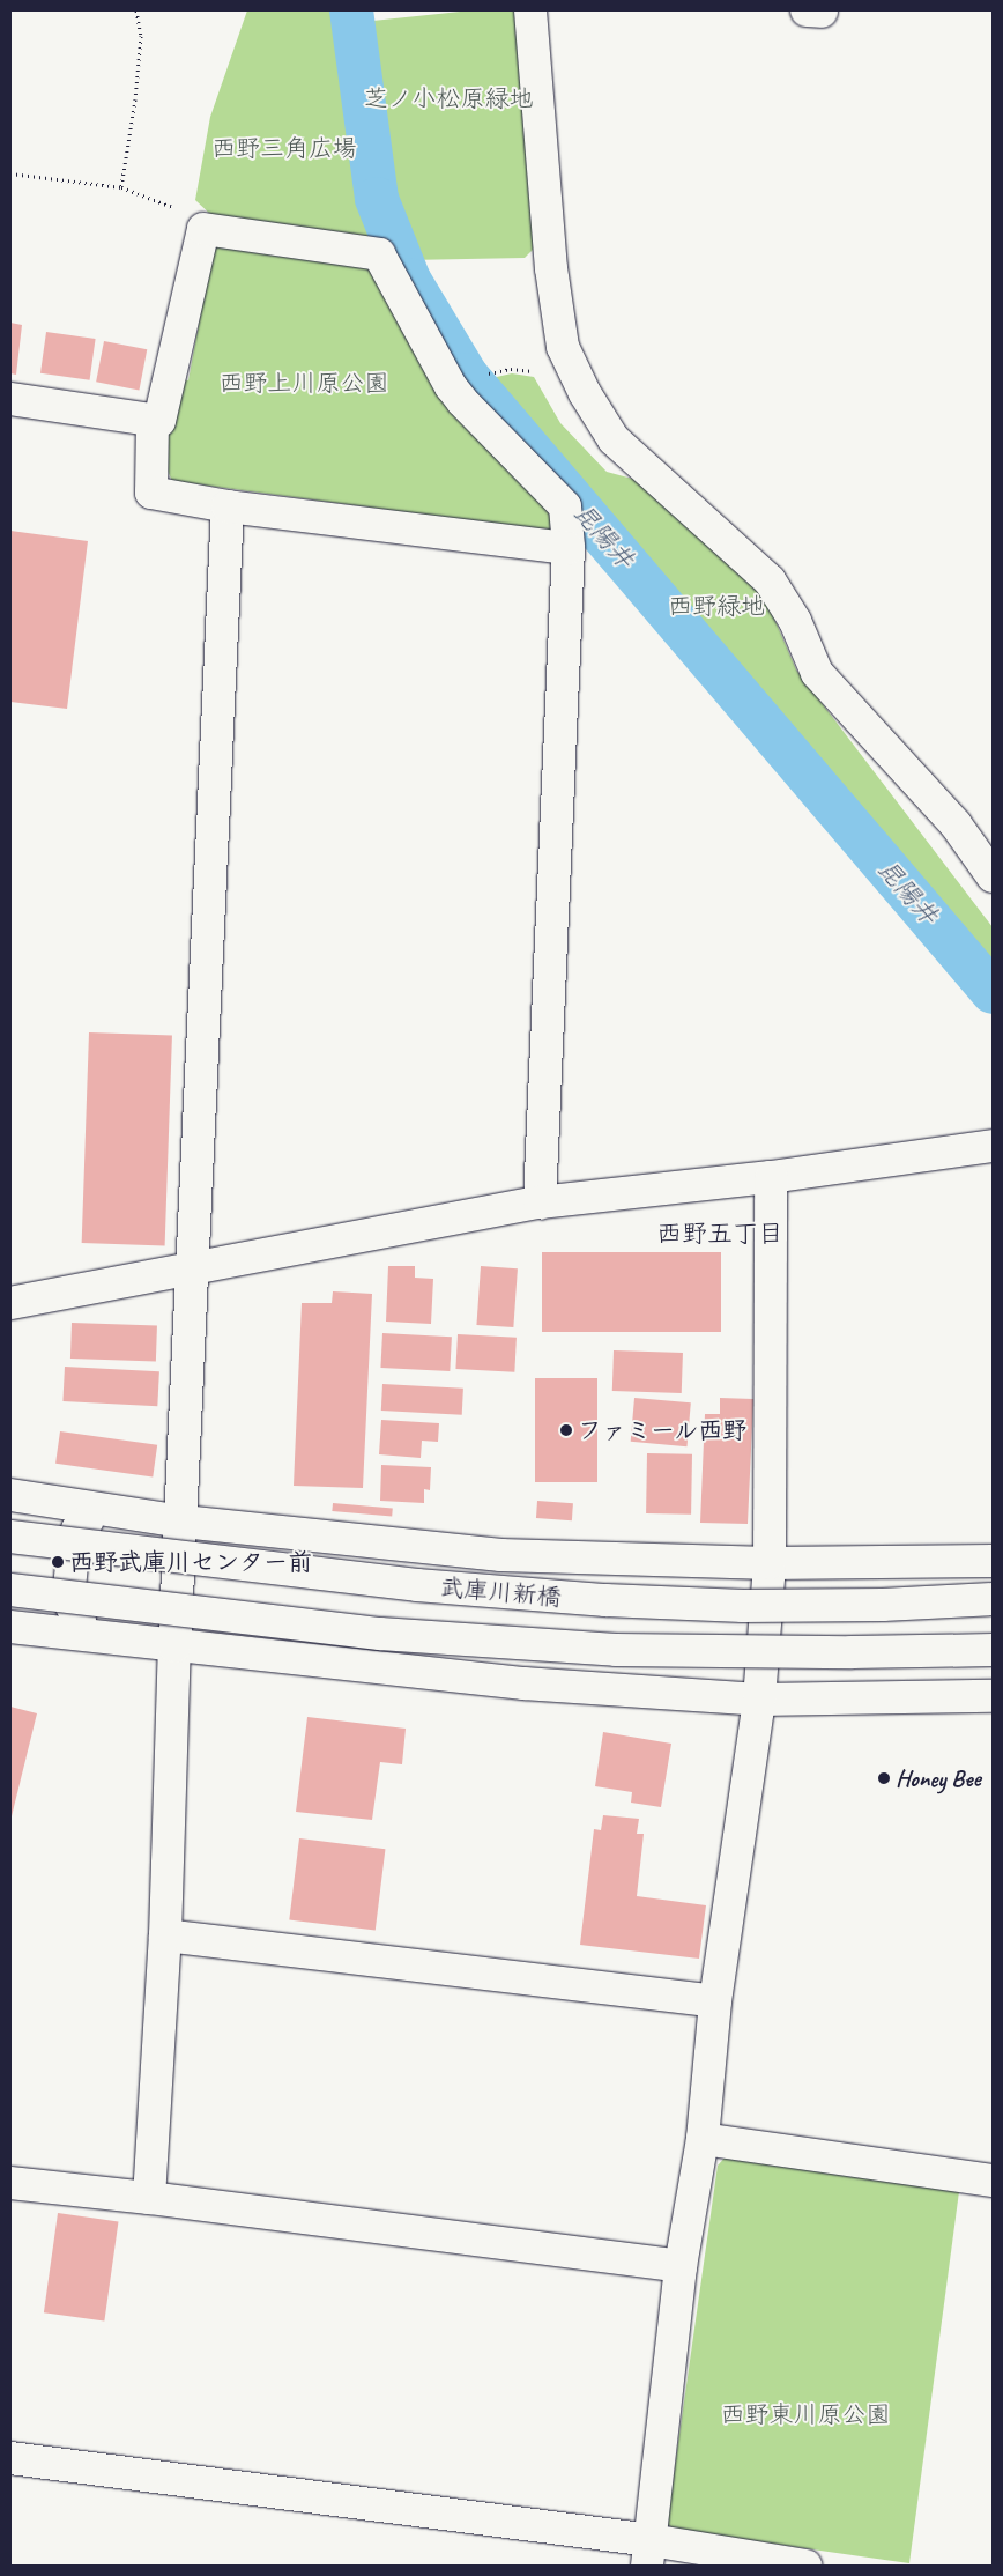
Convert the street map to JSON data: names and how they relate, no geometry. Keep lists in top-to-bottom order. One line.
{"streets":{"street":["武庫川新橋"]},"districts":["西野五丁目"],"water":["昆陽井"],"parks":["芝ノ小松原緑地","西野三角広場","西野上川原公園","西野緑地","西野東川原公園"],"places":["ファミール西野","西野武庫川センター前","Honey Bee"]}
